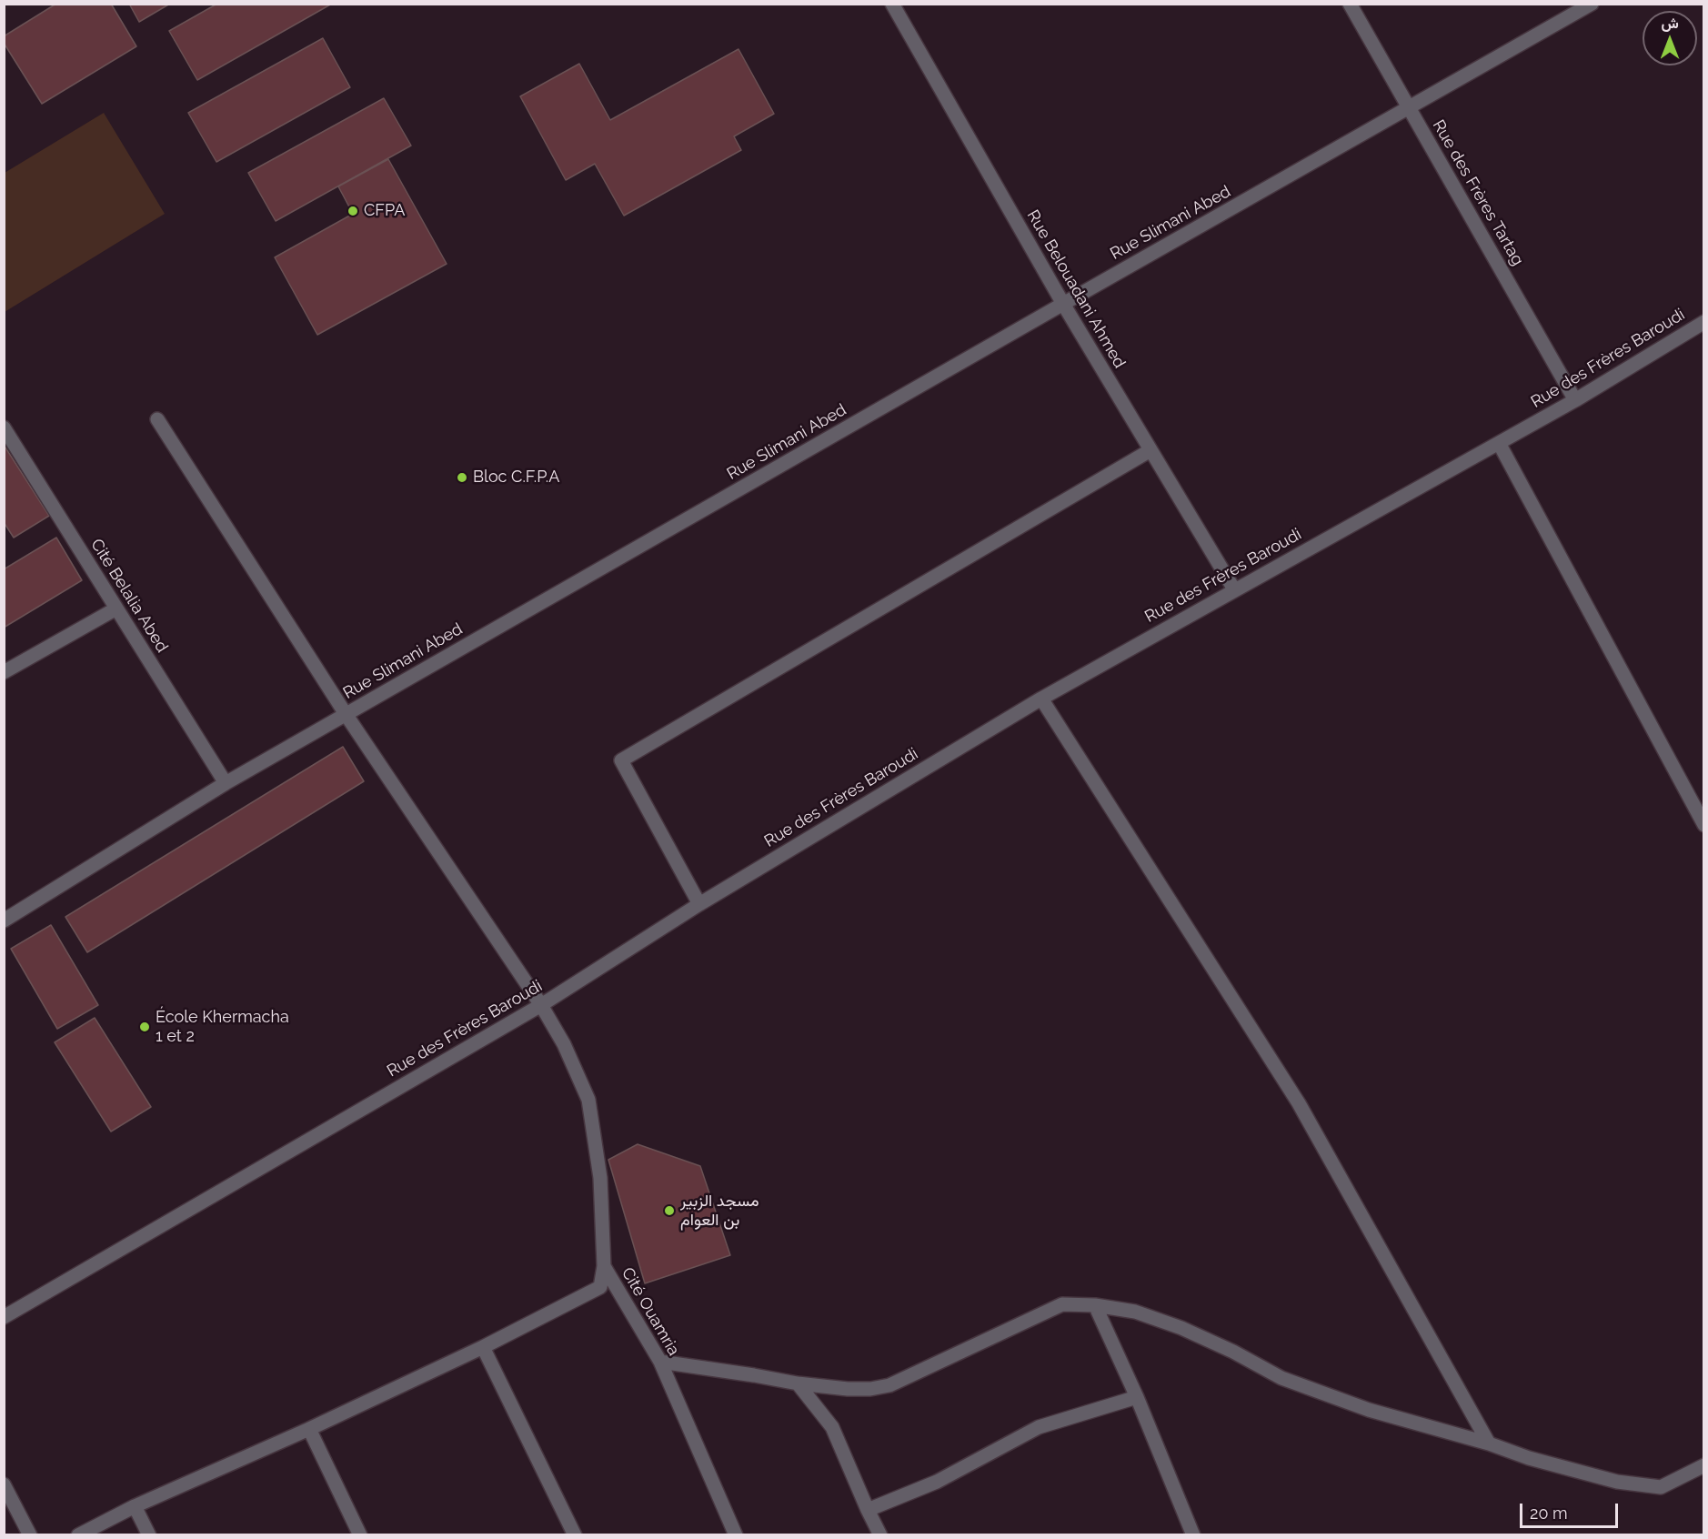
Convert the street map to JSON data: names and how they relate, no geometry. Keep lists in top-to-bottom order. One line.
{"streets":{"street":["Rue des Frères Tartag","Rue Slimani Abed","Rue Belouadani Ahmed","Rue des Frères Baroudi","Cité Belalia Abed","Cité Ouamria"]},"crossings":[["Rue des Frères Tartag","Rue Slimani Abed"],["Rue des Frères Tartag","Rue des Frères Baroudi"],["Rue Slimani Abed","Rue Belouadani Ahmed"],["Rue Slimani Abed","Cité Belalia Abed"],["Rue Slimani Abed","Cité Ouamria"],["Rue Belouadani Ahmed","Rue des Frères Baroudi"],["Rue des Frères Baroudi","Cité Ouamria"]],"places":["CFPA","Bloc C.F.P.A","École Khermacha 1 et 2","مسجد الزبير بن العوام"],"scale_bar":"20 m","north":"top"}
